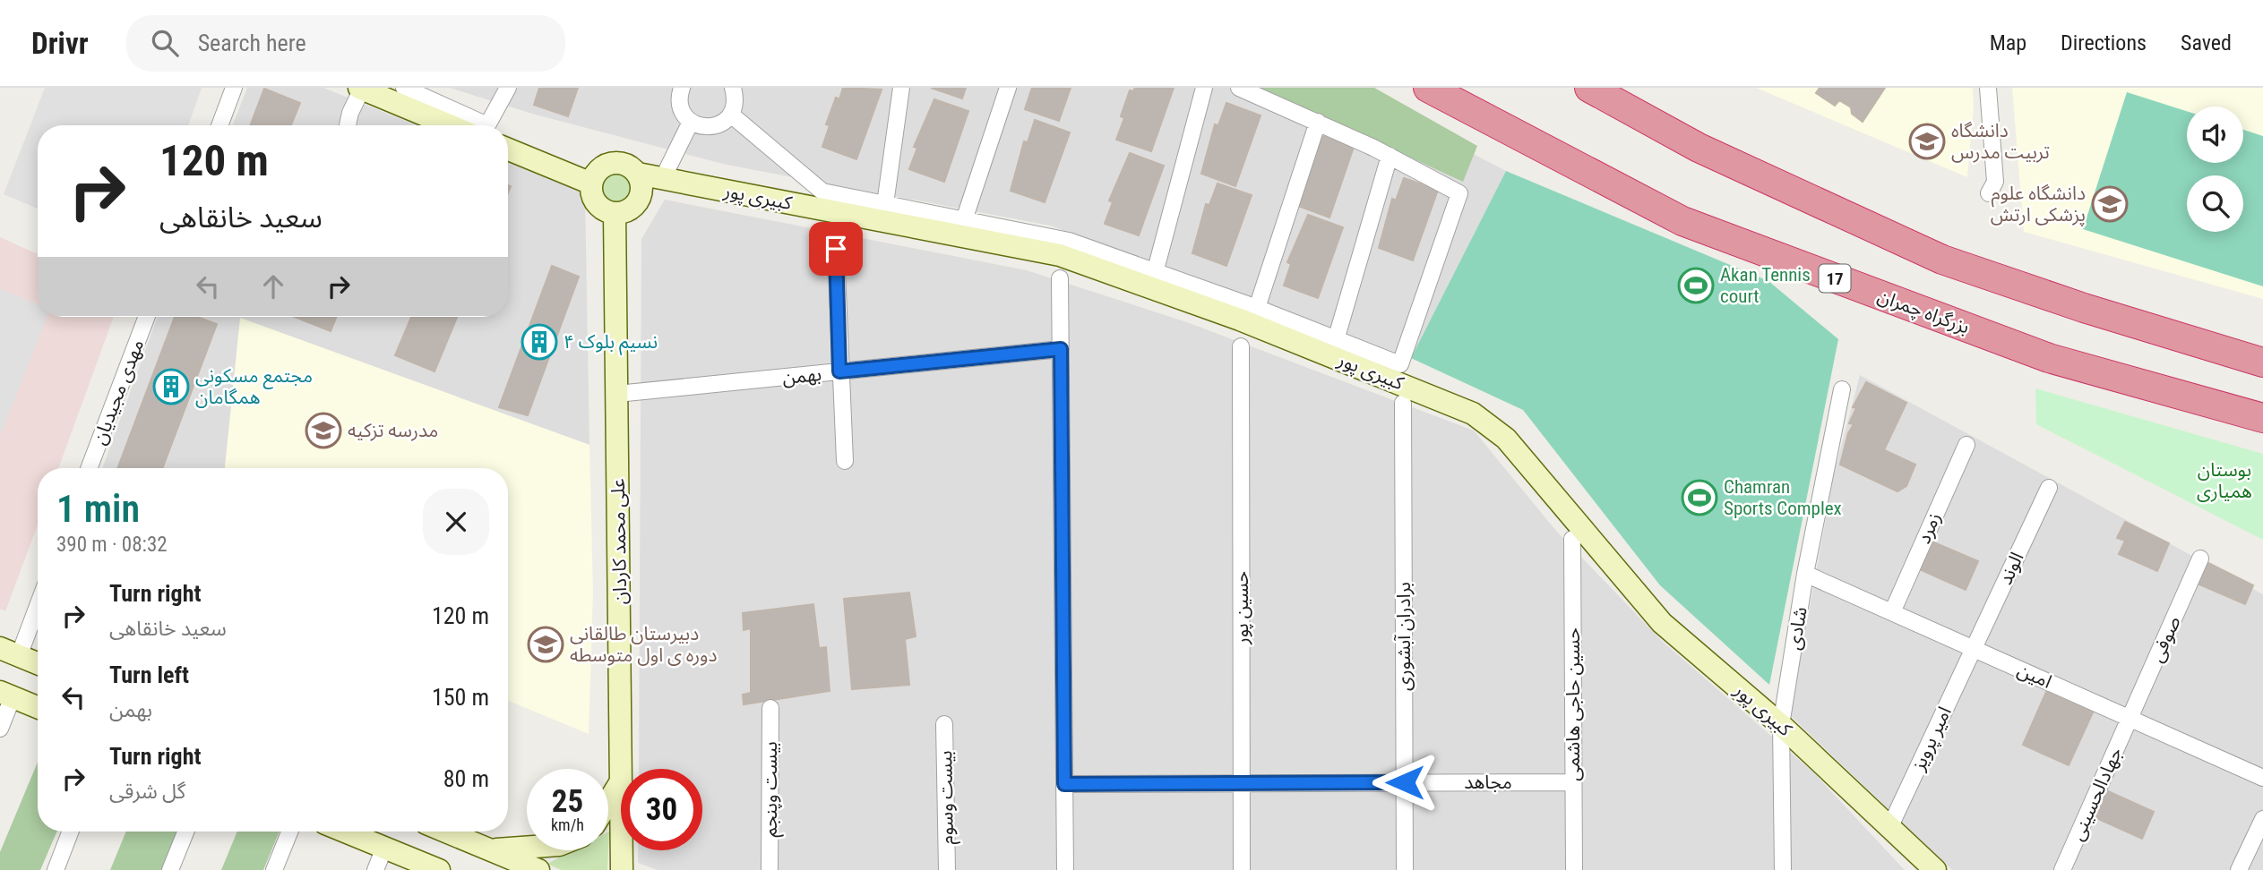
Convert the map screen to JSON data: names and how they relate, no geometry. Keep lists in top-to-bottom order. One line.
{"streets":{"highway":["17","بزرگراه چمران"],"street":["کبیری پور","بهمن","مهدی مجیدیان","زمرد","علی محمد کاردان","الوند","حسین پور","شادی","برادران آبشوری","صوفی","امین","حسین حاجی هاشمی","امیر پرویز","مجاهد","بیست وپنجم","جهادالحسینی","بیست وسوم"]},"crossings":[["کبیری پور","علی محمد کاردان"],["کبیری پور","شادی"],["کبیری پور","امیر پرویز"],["بهمن","علی محمد کاردان"],["زمرد","امین"],["الوند","امین"],["الوند","امیر پرویز"],["حسین پور","مجاهد"],["شادی","امین"],["برادران آبشوری","مجاهد"],["صوفی","امین"],["صوفی","جهادالحسینی"],["امین","امیر پرویز"],["امین","جهادالحسینی"],["حسین حاجی هاشمی","مجاهد"]],"parks":["بوستان همیاری"],"places":{"school or university":["دانشگاه تربیت مدرس","دانشگاه علوم پزشکی ارتش","مدرسه تزکیه","دبیرستان طالقانی دوره ی اول متوسطه"],"sports":["Akan Tennis court","Chamran Sports Complex"],"building":["نسیم بلوک ۴","مجتمع مسکونی همگامان"]},"page":{"header":"Drivr","search":"Search here","nav":["Map","Directions","Saved"],"turn":["120 m","سعید خانقاهی"],"heading":["1 min","390 m · 08:32"],"list":[{"name":"Turn right","note":"سعید خانقاهی","value":"120 m"},{"name":"Turn left","note":"بهمن","value":"150 m"},{"name":"Turn right","note":"گل شرقی","value":"80 m"}],"speed":"25 km/h","limit":"30"}}
